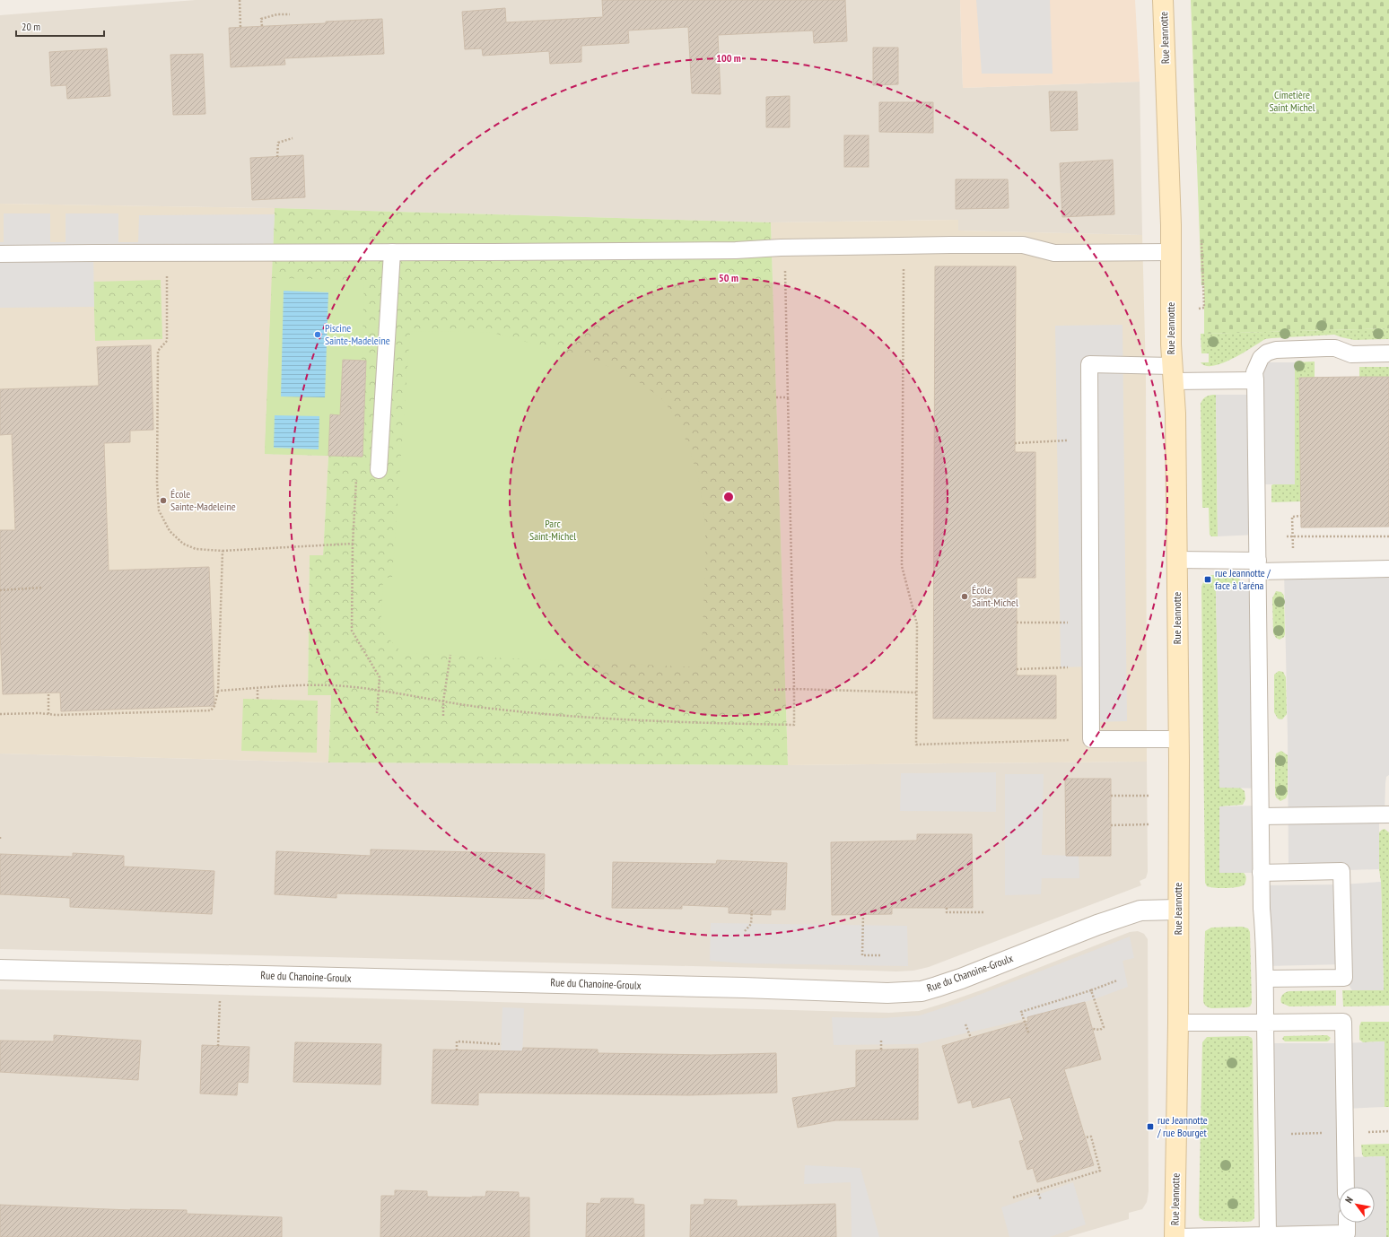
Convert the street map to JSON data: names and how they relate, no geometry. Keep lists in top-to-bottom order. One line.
{"streets":{"main road":["Rue Jeannotte"],"street":["Rue du Chanoine-Groulx"]},"crossings":[["Rue Jeannotte","Rue du Chanoine-Groulx"]],"parks":["Cimetière Saint Michel","Parc Saint-Michel"],"places":{"other":["Piscine Sainte-Madeleine","École Sainte-Madeleine","École Saint-Michel"],"transit":["rue Jeannotte / face à l'aréna","rue Jeannotte / rue Bourget"]},"scale_bar":"20 m","north":"top left","rings":["100 m","50 m"]}
